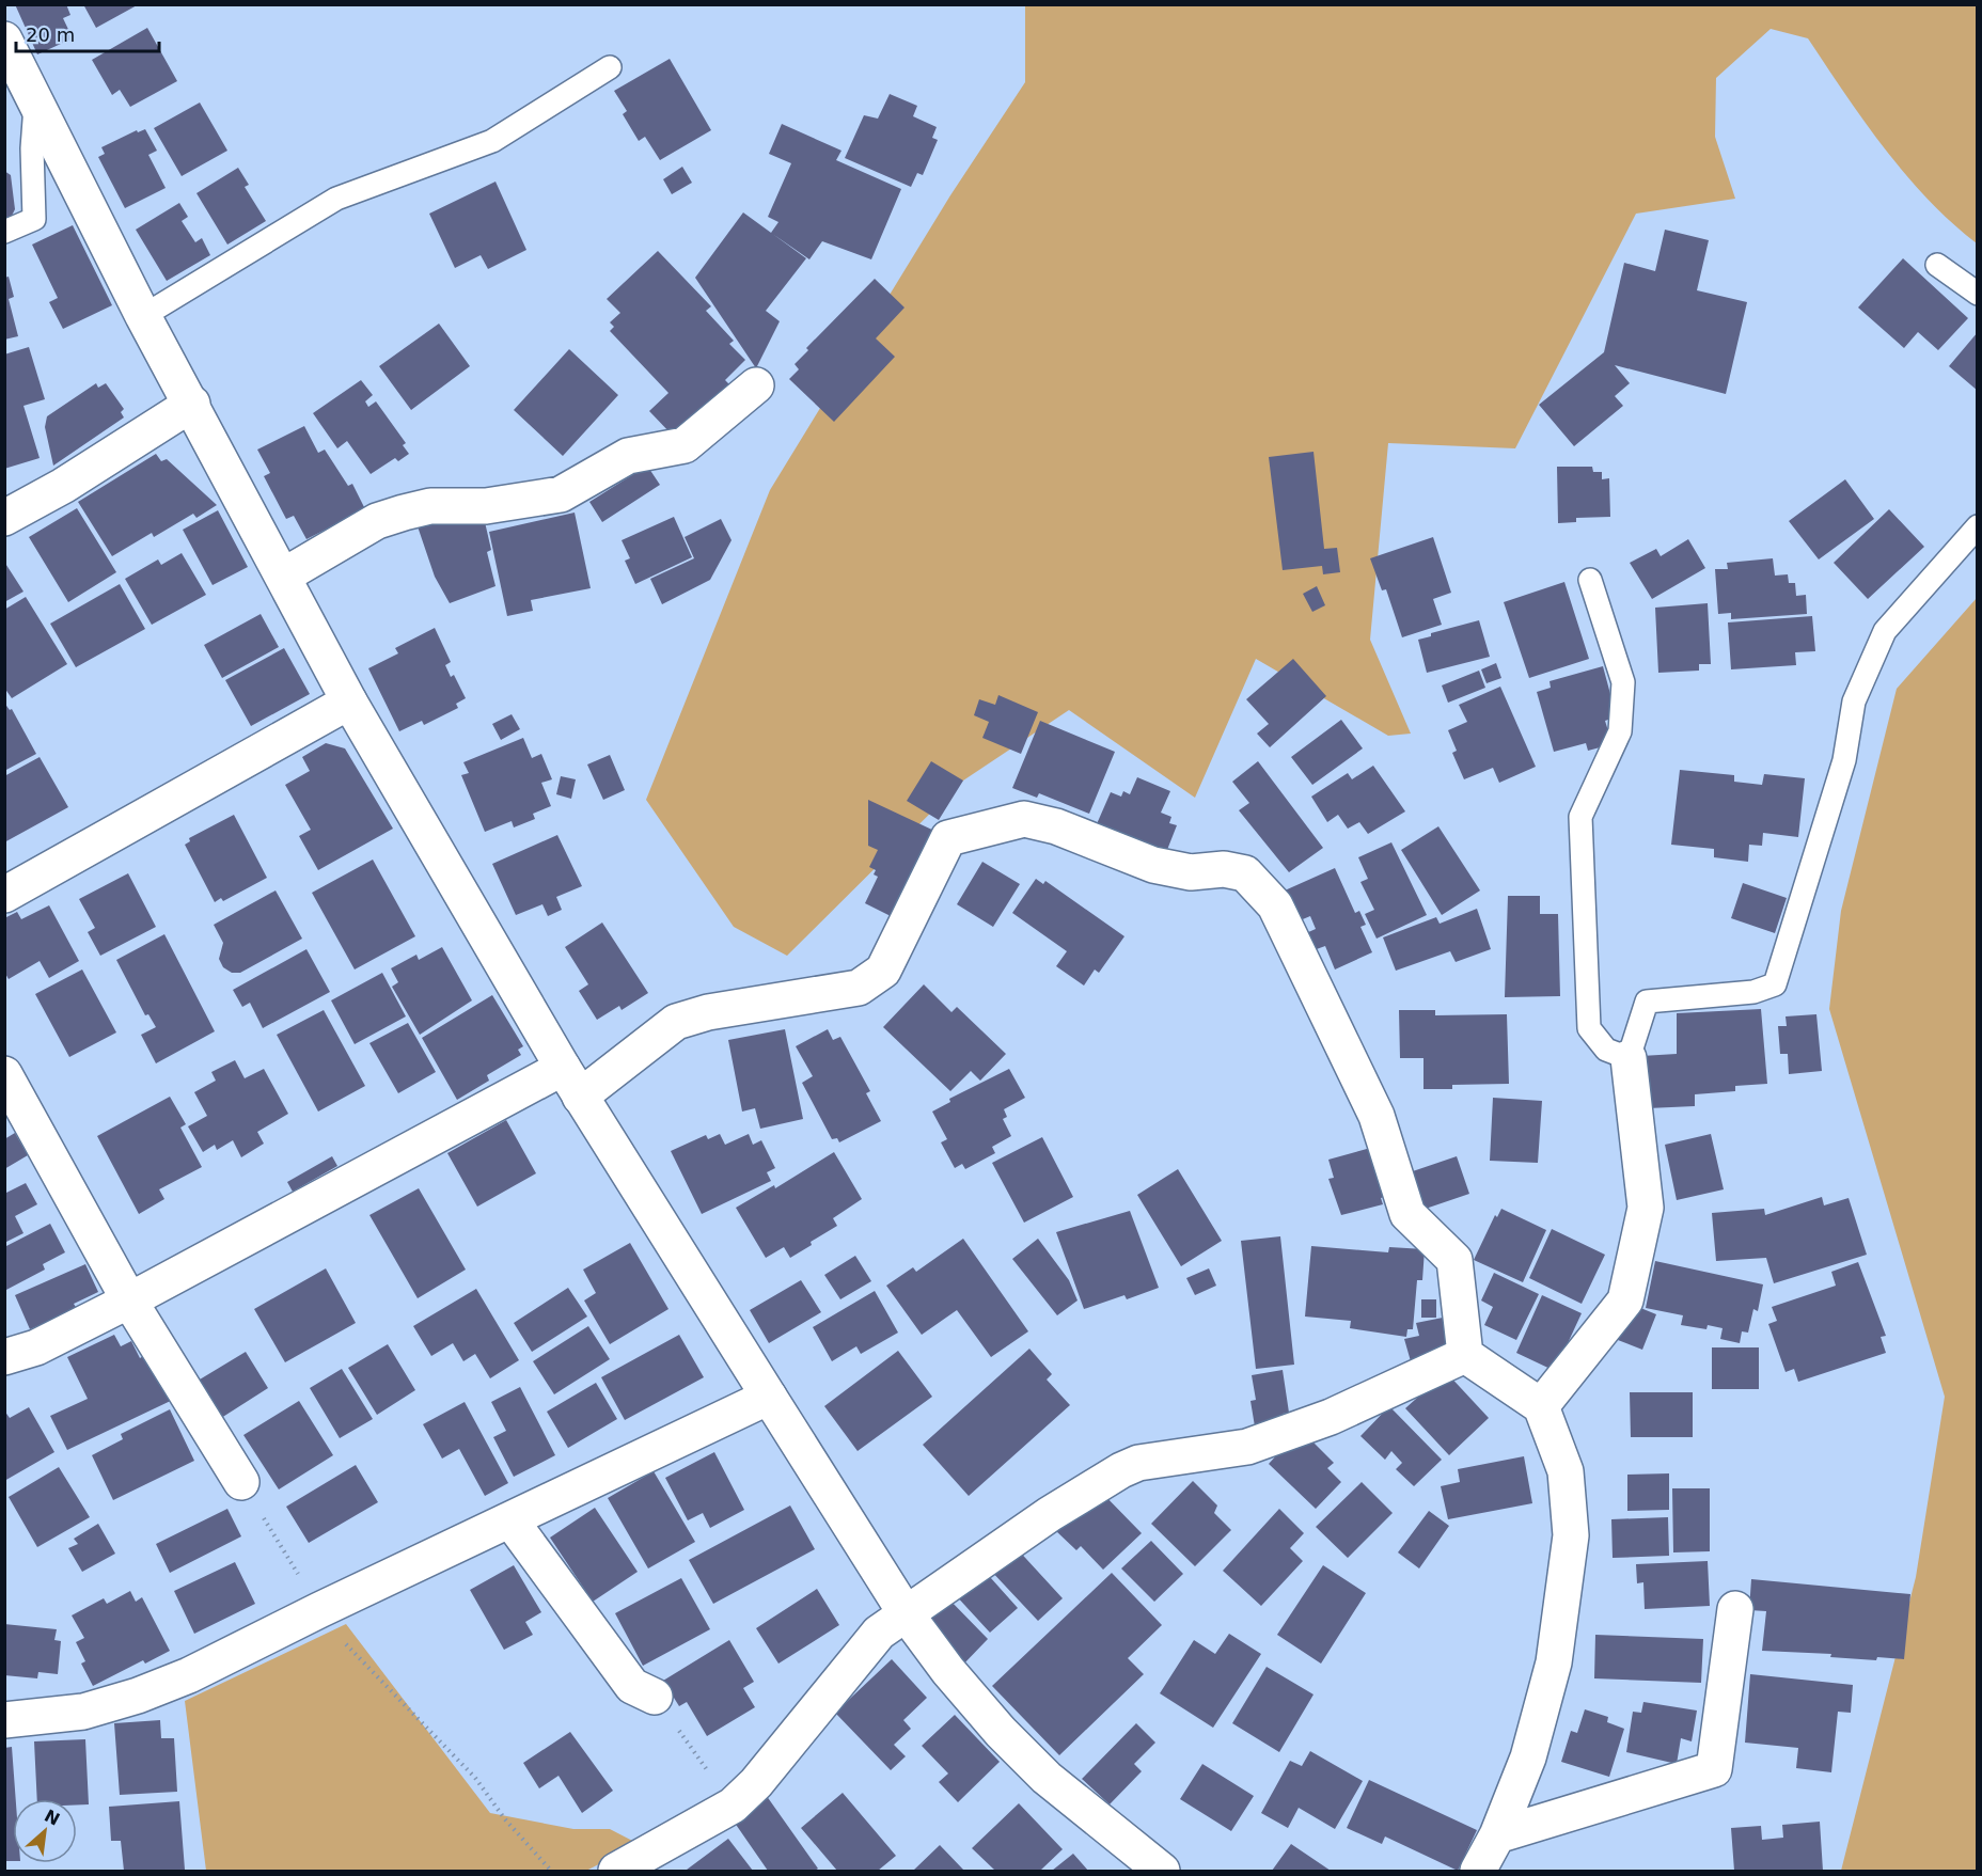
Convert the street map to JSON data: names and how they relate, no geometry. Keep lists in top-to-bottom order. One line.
{"scale_bar":"20 m","north":"top right"}
